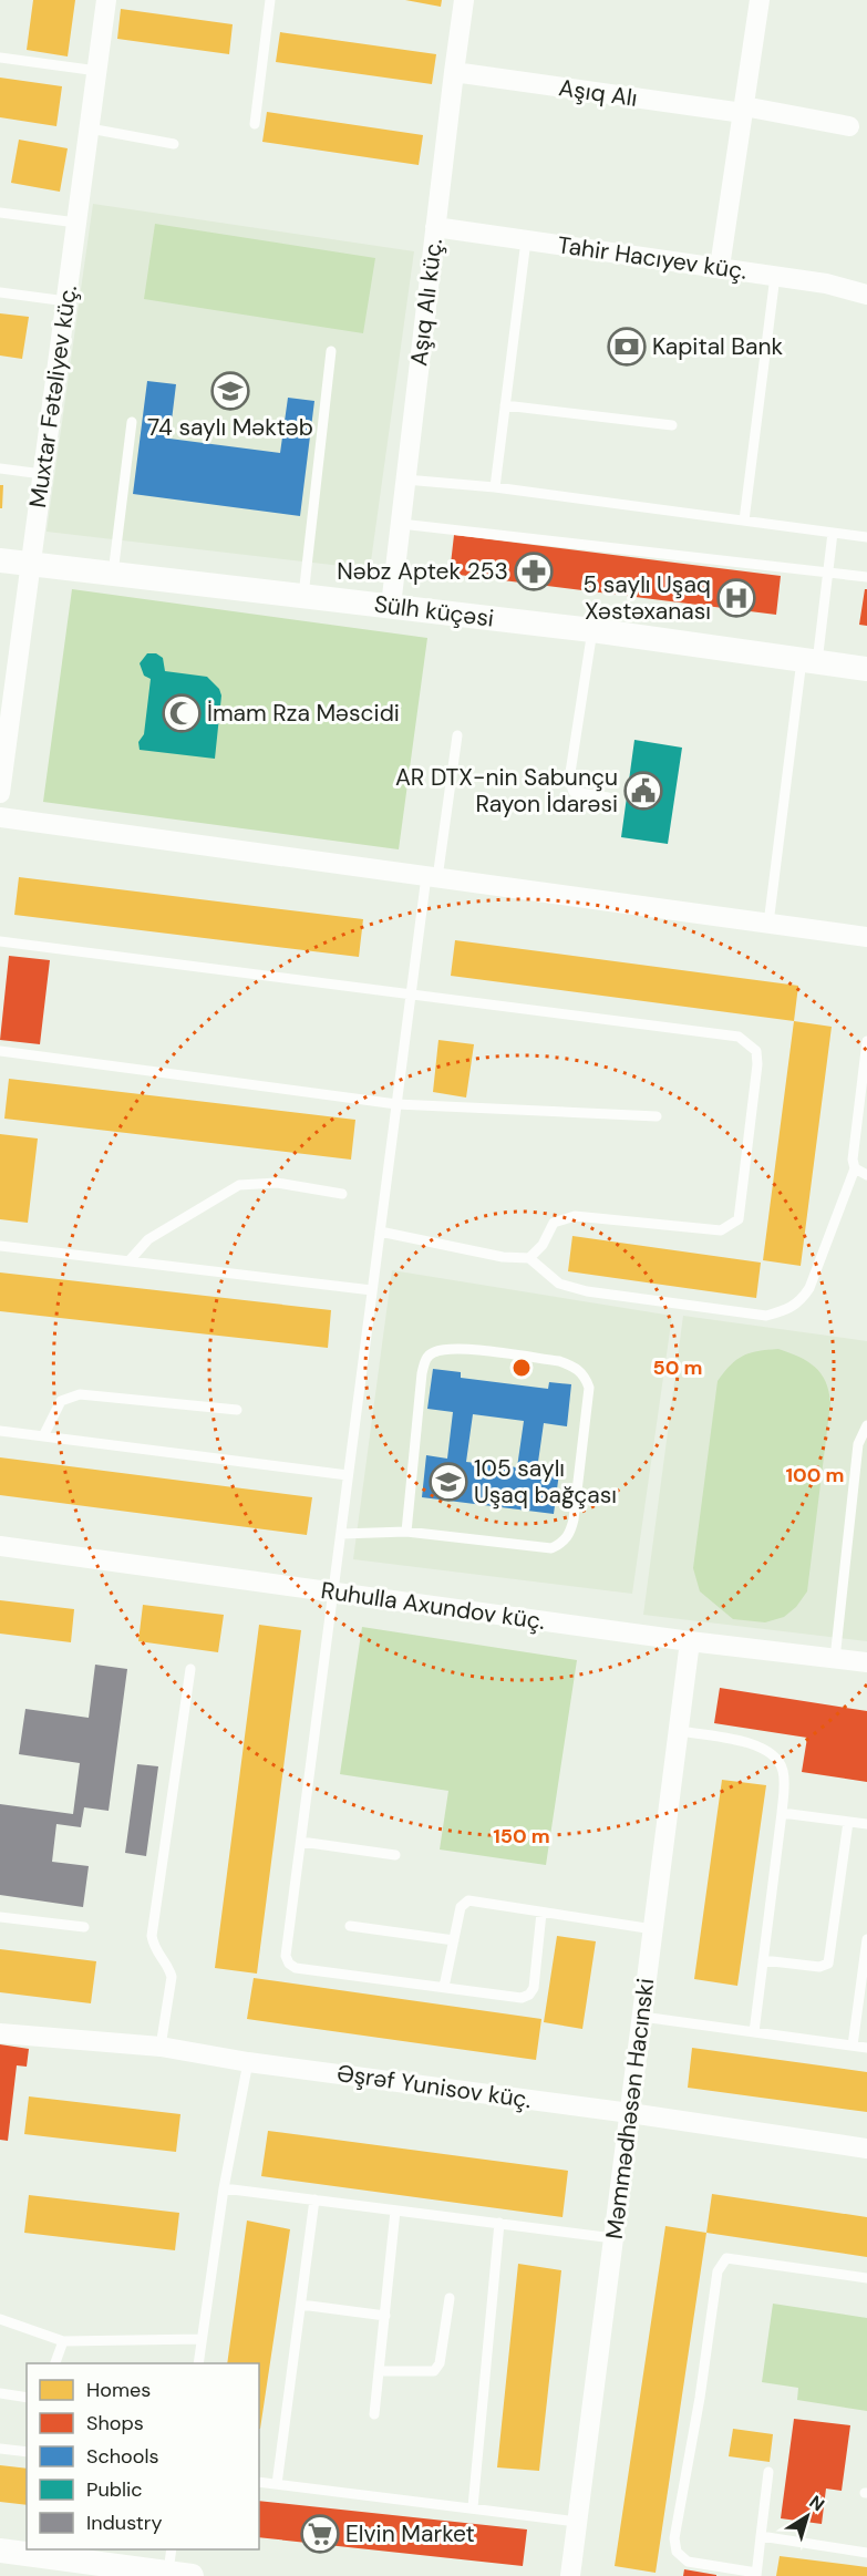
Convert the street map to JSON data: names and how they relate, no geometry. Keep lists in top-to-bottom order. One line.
{"streets":{"street":["Aşıq Alı","Tahir Hacıyev küç.","Aşıq Alı küç.","Muxtar Fətəliyev küç.","Sülh küçəsi","Ruhulla Axundov küç.","Əşrəf Yunisov küç.","Məmmədhəsən Hacınski"]},"crossings":[["Aşıq Alı","Aşıq Alı küç."],["Tahir Hacıyev küç.","Aşıq Alı küç."],["Aşıq Alı küç.","Sülh küçəsi"],["Muxtar Fətəliyev küç.","Sülh küçəsi"],["Ruhulla Axundov küç.","Məmmədhəsən Hacınski"],["Əşrəf Yunisov küç.","Məmmədhəsən Hacınski"]],"places":{"bank":["Kapital Bank"],"school or university":["74 saylı Məktəb","105 saylı Uşaq bağçası"],"pharmacy":["Nəbz Aptek 253"],"hospital":["5 saylı Uşaq Xəstəxanası"],"mosque":["İmam Rza Məscidi"],"public building":["AR DTX-nin Sabunçu Rayon İdarəsi"],"supermarket":["Elvin Market"]},"legend":["Homes","Shops","Schools","Public","Industry"],"north":"top right","rings":["50 m","100 m","150 m"]}
